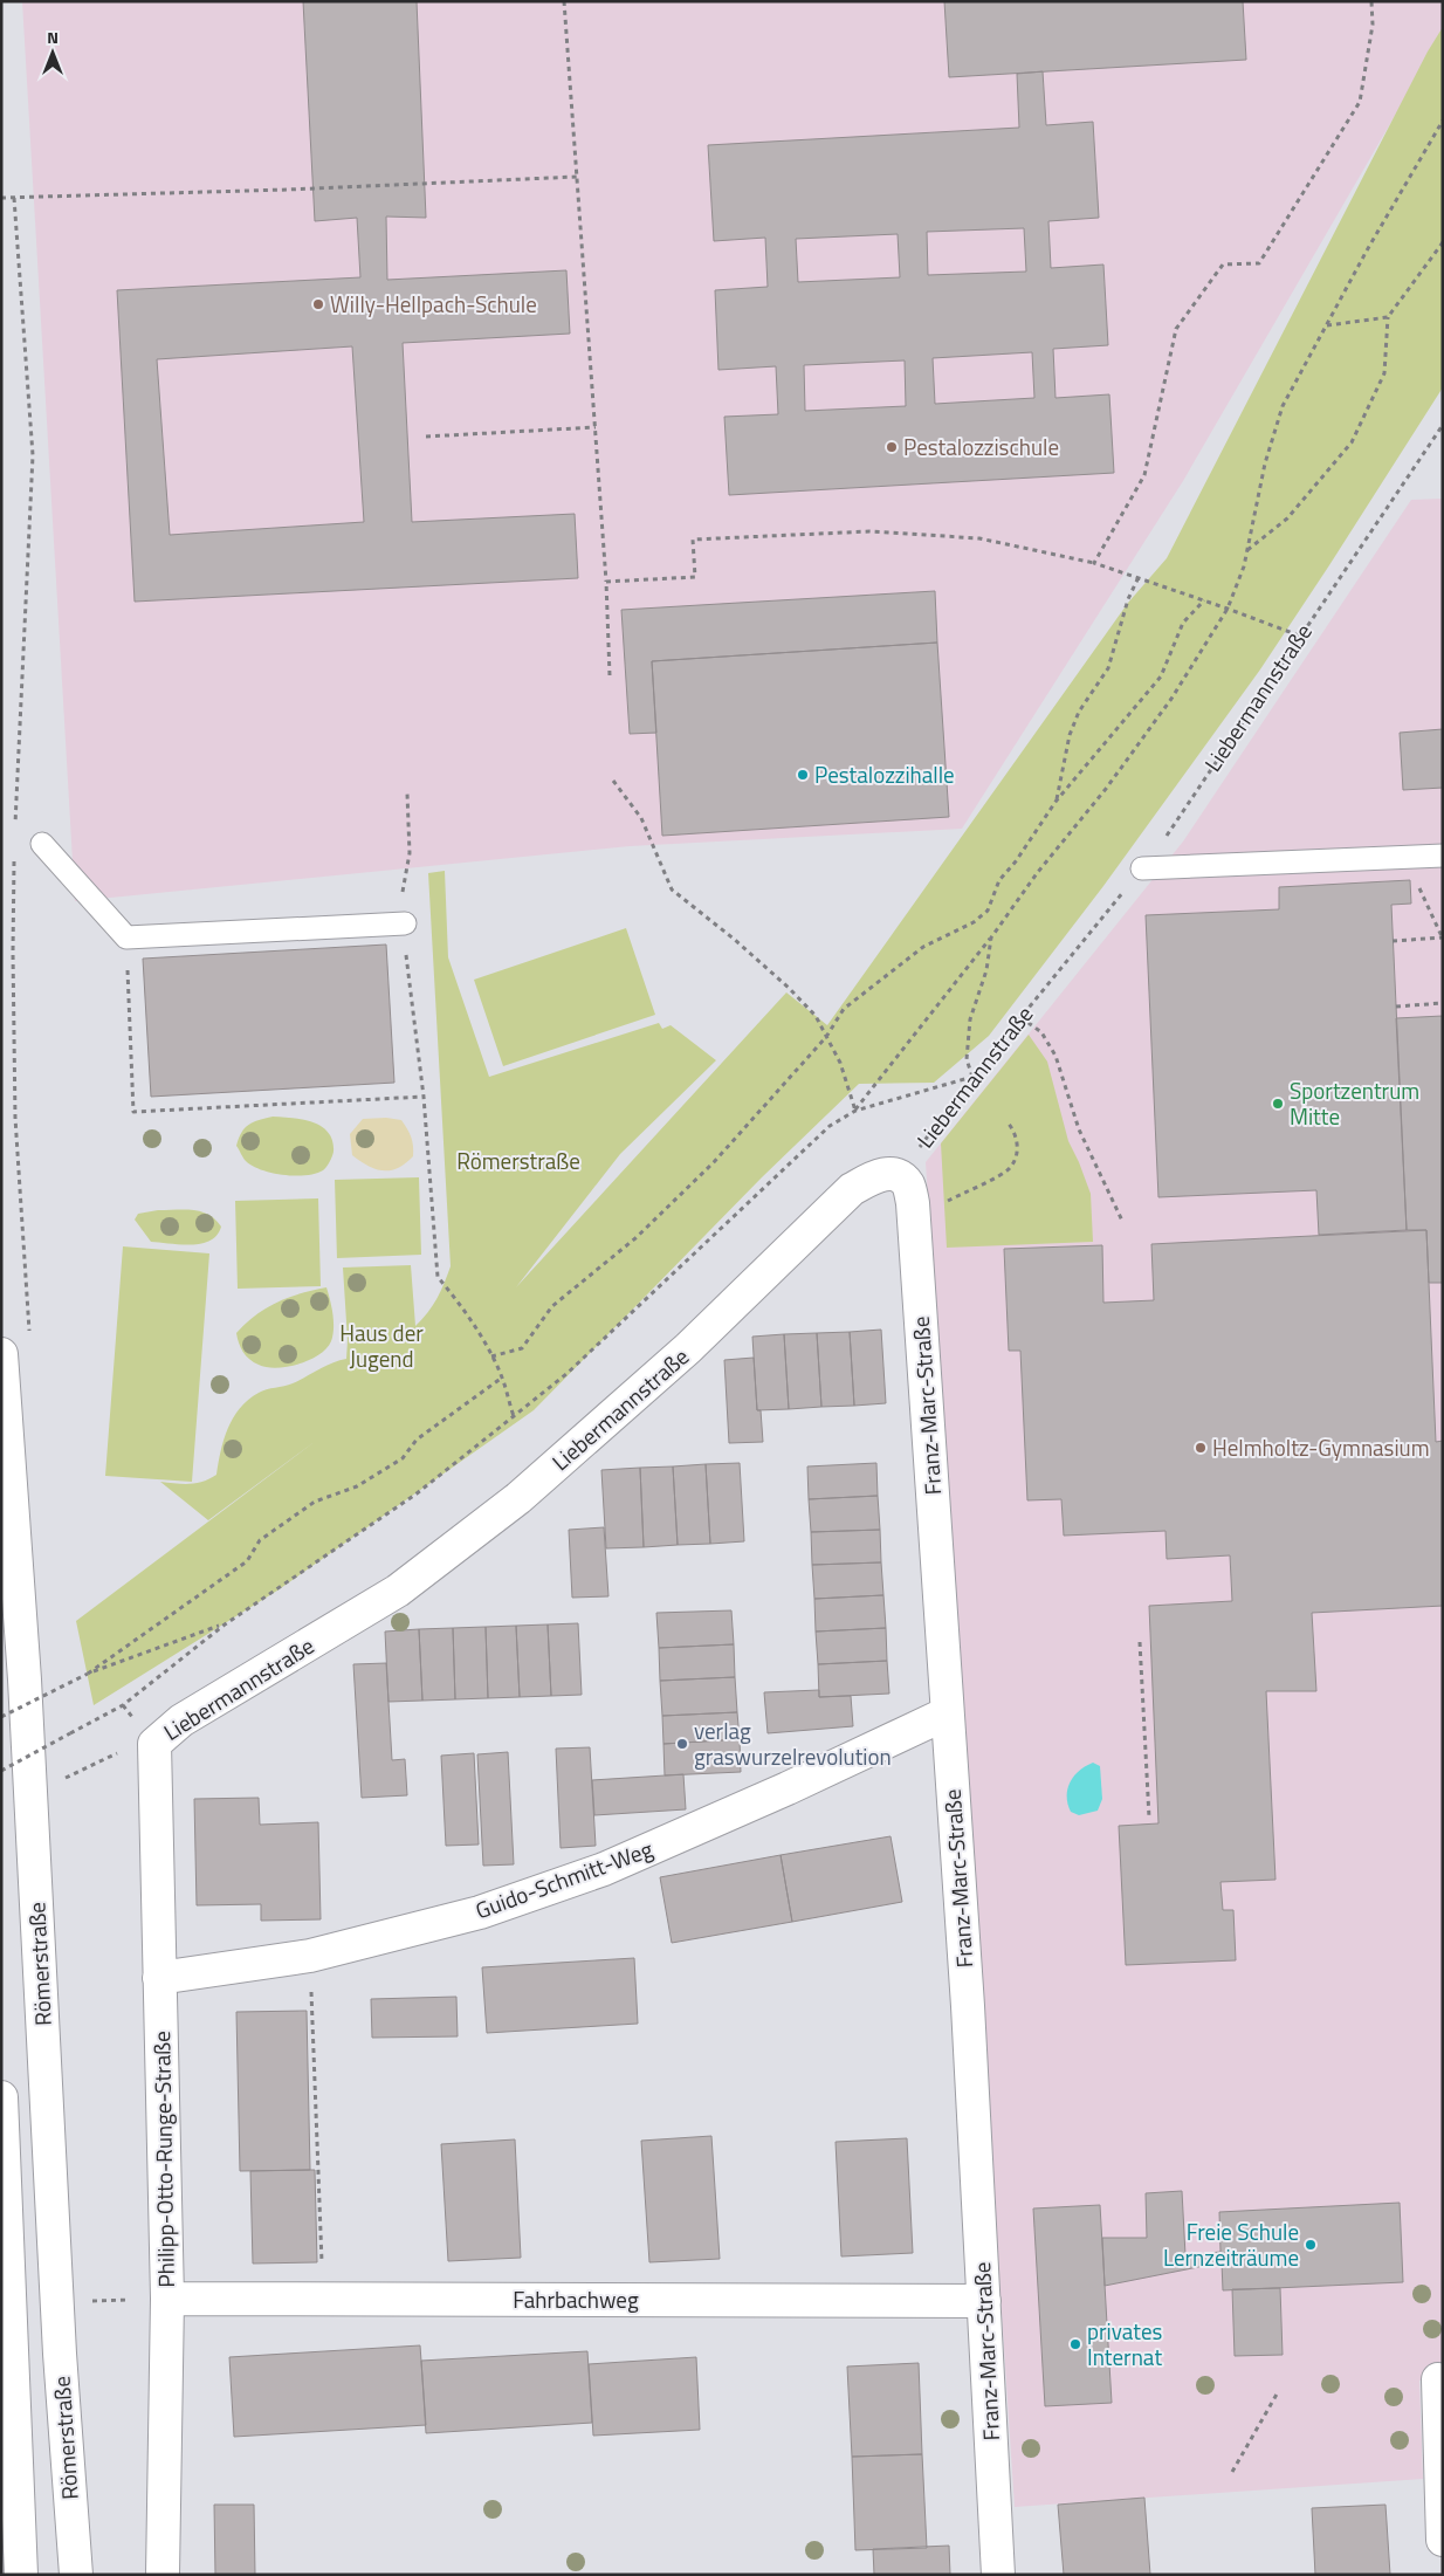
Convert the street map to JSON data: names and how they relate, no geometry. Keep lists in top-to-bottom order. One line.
{"streets":{"street":["Liebermannstraße","Franz-Marc-Straße","Guido-Schmitt-Weg","Römerstraße","Philipp-Otto-Runge-Straße","Fahrbachweg"]},"crossings":[["Liebermannstraße","Franz-Marc-Straße"],["Liebermannstraße","Philipp-Otto-Runge-Straße"],["Franz-Marc-Straße","Guido-Schmitt-Weg"],["Franz-Marc-Straße","Fahrbachweg"],["Guido-Schmitt-Weg","Philipp-Otto-Runge-Straße"],["Philipp-Otto-Runge-Straße","Fahrbachweg"]],"parks":["Römerstraße","Haus der Jugend"],"places":["Willy-Hellpach-Schule","Pestalozzischule","Pestalozzihalle","Sportzentrum Mitte","Helmholtz-Gymnasium","verlag graswurzelrevolution","Freie Schule Lernzeiträume","privates Internat"],"north":"top"}
